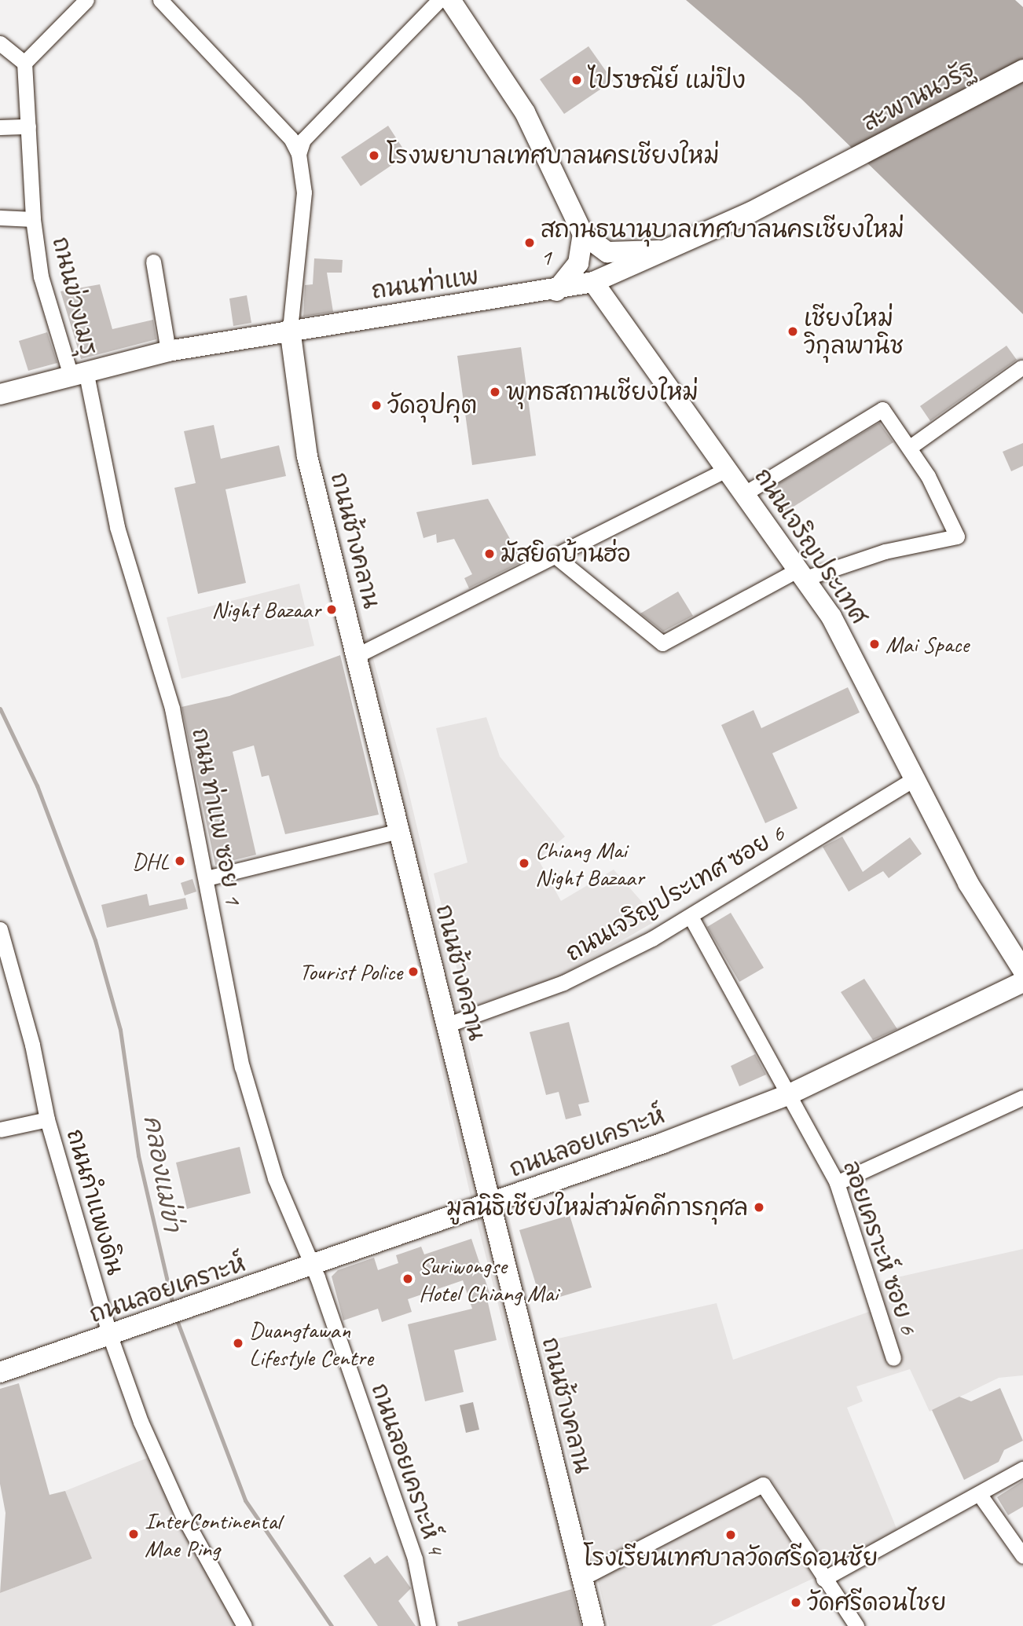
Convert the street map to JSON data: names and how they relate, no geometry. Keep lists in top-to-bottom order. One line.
{"streets":{"street":["สะพานนวรัฐ","ถนนท่าแพ","ถนนข่วงเมรุ","ถนนช้างคลาน","ถนนเจริญประเทศ","ถนน ท่าแพ ซอย 1","ถนนเจริญประเทศ ซอย 6","ถนนลอยเคราะห์","ถนนกำแพงดิน","ลอยเคราะห์ ซอย 6","ถนนลอยเคราะห์ 4"]},"crossings":[["สะพานนวรัฐ","ถนนท่าแพ"],["ถนนท่าแพ","ถนนข่วงเมรุ"],["ถนนท่าแพ","ถนนช้างคลาน"],["ถนนท่าแพ","ถนนเจริญประเทศ"],["ถนนท่าแพ","ถนน ท่าแพ ซอย 1"],["ถนนข่วงเมรุ","ถนน ท่าแพ ซอย 1"],["ถนนช้างคลาน","ถนนเจริญประเทศ ซอย 6"],["ถนนช้างคลาน","ถนนลอยเคราะห์"],["ถนนเจริญประเทศ","ถนนเจริญประเทศ ซอย 6"],["ถนน ท่าแพ ซอย 1","ถนนลอยเคราะห์"],["ถนน ท่าแพ ซอย 1","ถนนลอยเคราะห์ 4"],["ถนนเจริญประเทศ ซอย 6","ลอยเคราะห์ ซอย 6"],["ถนนลอยเคราะห์","ถนนกำแพงดิน"],["ถนนลอยเคราะห์","ลอยเคราะห์ ซอย 6"],["ถนนลอยเคราะห์","ถนนลอยเคราะห์ 4"]],"water":["คลองแม่ข่า"],"places":["ไปรษณีย์ แม่ปิง","โรงพยาบาลเทศบาลนครเชียงใหม่","สถานธนานุบาลเทศบาลนครเชียงใหม่ 1","เชียงใหม่ วิกุลพานิช","พุทธสถานเชียงใหม่","วัดอุปคุต","มัสยิดบ้านฮ่อ","Night Bazaar","Mai Space","DHL","Chiang Mai Night Bazaar","Tourist Police","มูลนิธิเชียงใหม่สามัคคีการกุศล","Suriwongse Hotel Chiang Mai","Duangtawan Lifestyle Centre","InterContinental Mae Ping","โรงเรียนเทศบาลวัดศรีดอนชัย","วัดศรีดอนไชย"]}
